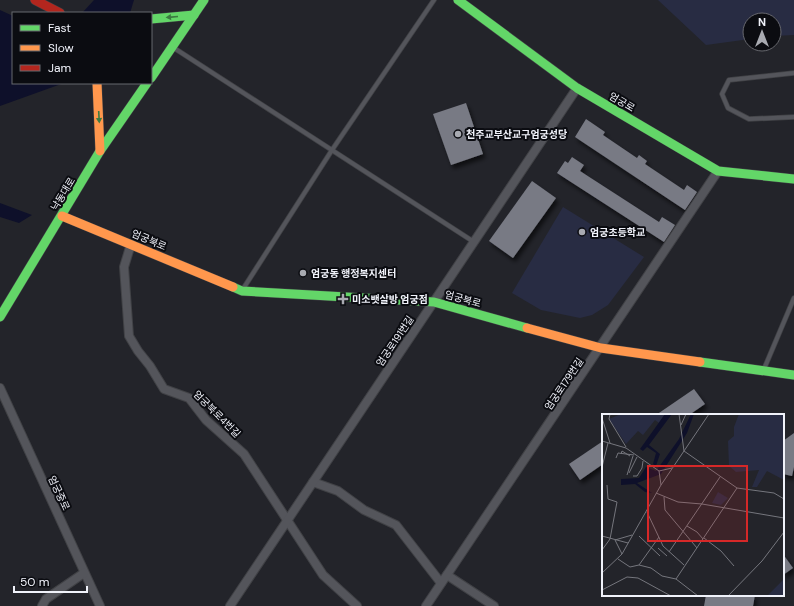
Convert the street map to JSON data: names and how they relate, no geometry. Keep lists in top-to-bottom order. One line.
{"streets":{"street":["엄궁로","낙동대로","엄궁북로","엄궁로191번길","엄궁로179번길","엄궁북로4번길","엄궁중로"]},"crossings":[["엄궁로","엄궁로191번길"],["엄궁로","엄궁로179번길"],["낙동대로","엄궁북로"],["엄궁북로","엄궁로191번길"],["엄궁북로","엄궁로179번길"],["엄궁북로","엄궁북로4번길"],["엄궁로191번길","엄궁북로4번길"]],"places":{"other":["천주교부산교구엄궁성당","엄궁초등학교","엄궁동 행정복지센터"],"health":["미소뱃살방 엄궁점"]},"legend":["Fast","Slow","Jam"],"scale_bar":"50 m","north":"top"}
